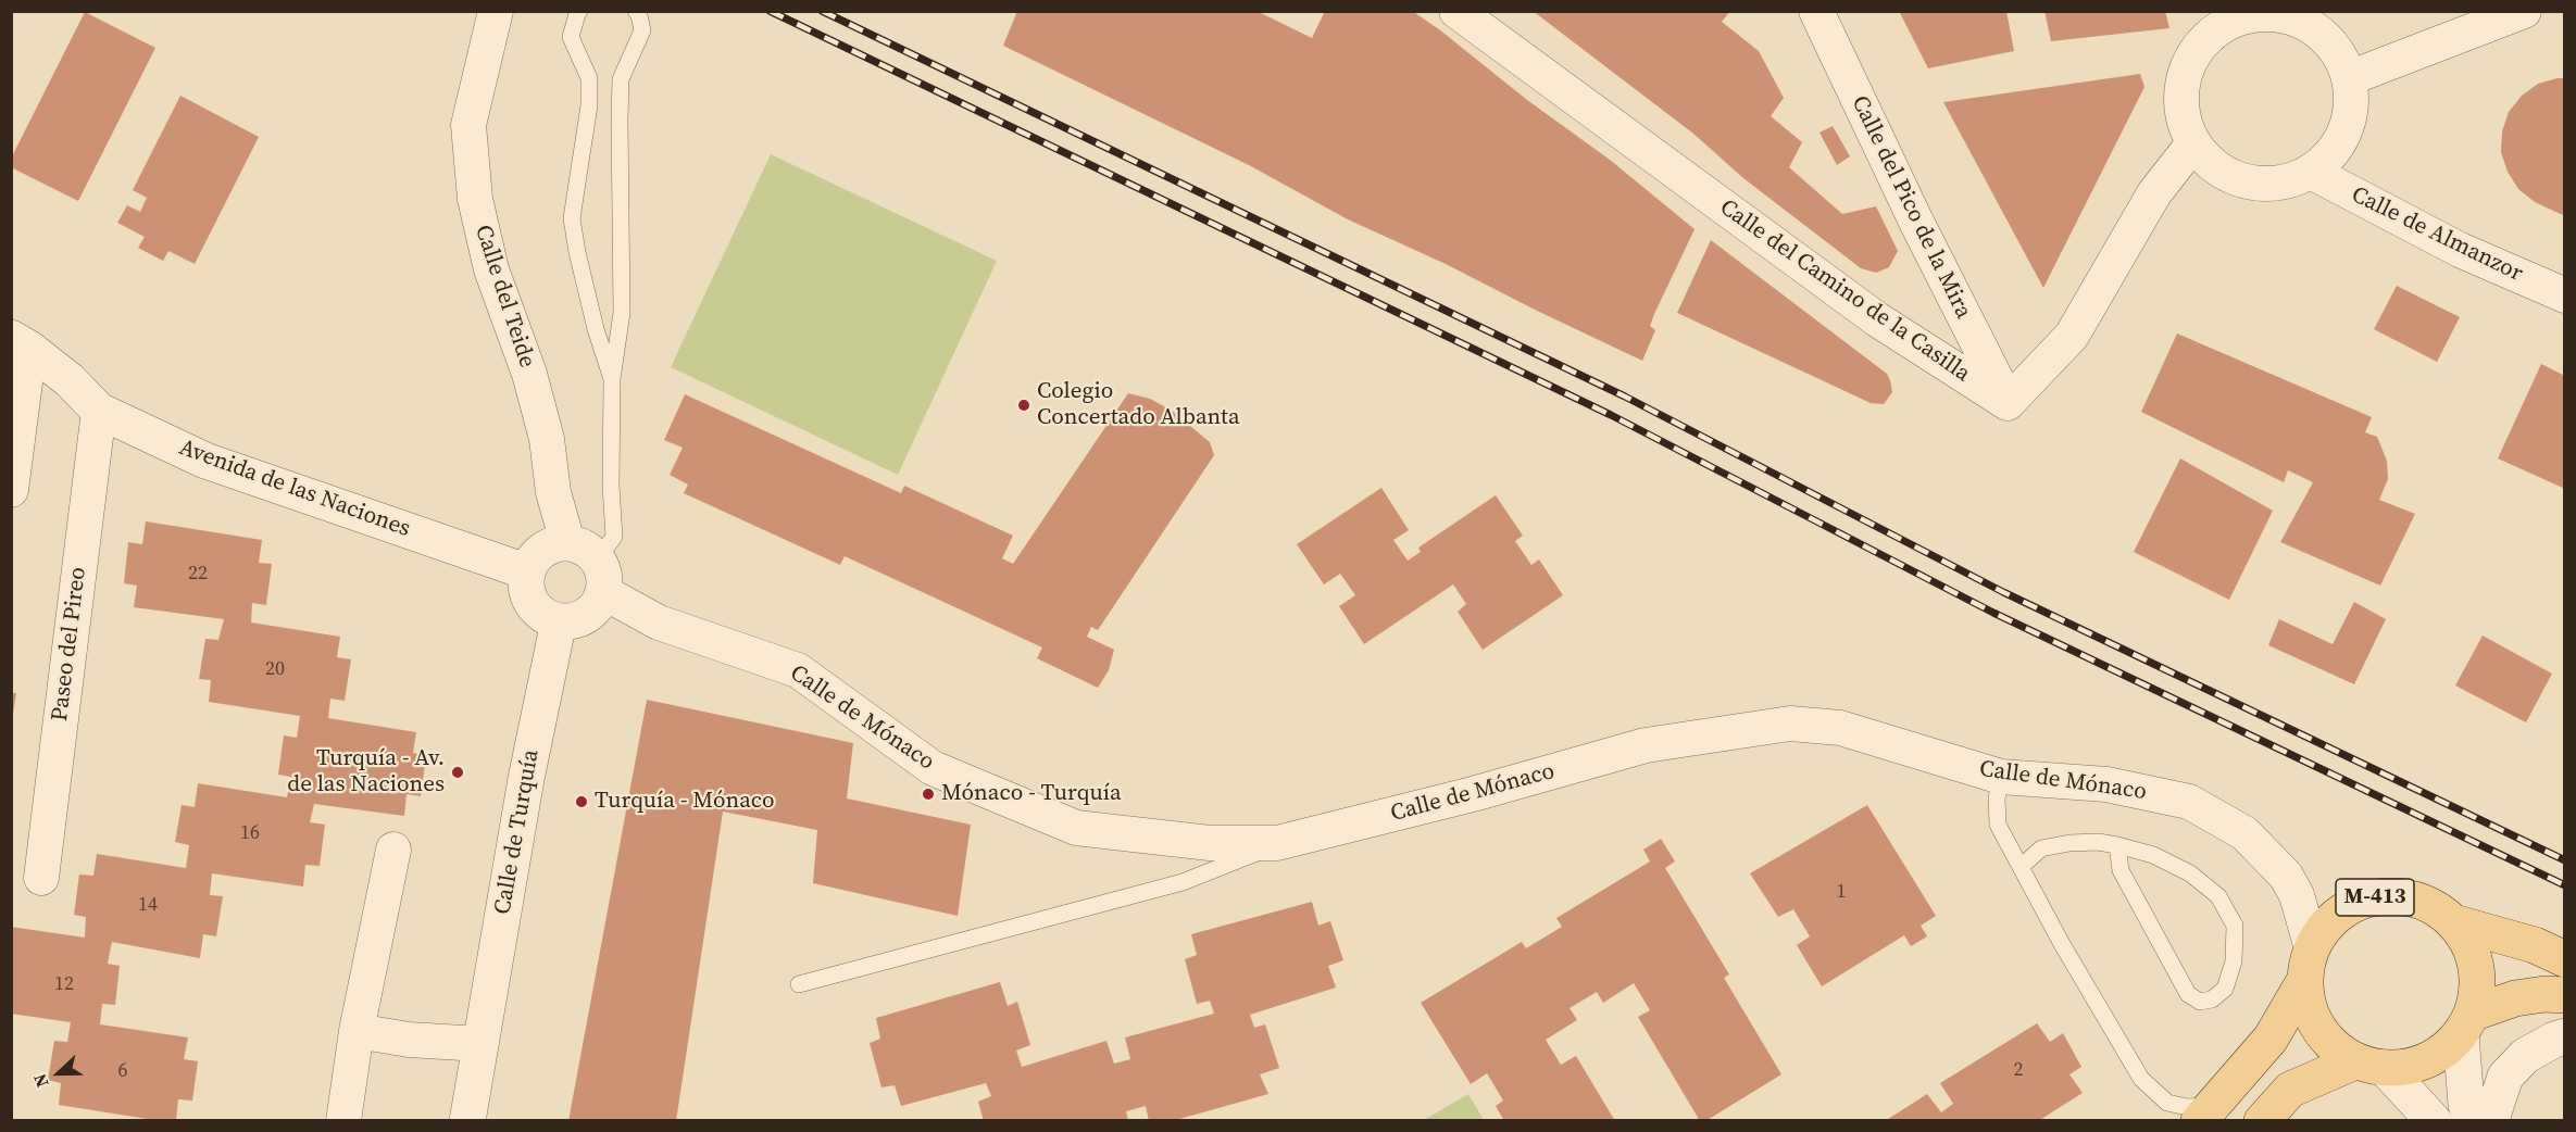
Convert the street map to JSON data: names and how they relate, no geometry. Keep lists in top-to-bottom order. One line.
{"streets":{"main road":["M-413"],"street":["Calle del Pico de la Mira","Calle de Almanzor","Calle del Camino de la Casilla","Calle del Teide","Avenida de las Naciones","Paseo del Pireo","Calle de Mónaco","Calle de Turquía"]},"crossings":[["Calle del Pico de la Mira","Calle del Camino de la Casilla"],["Calle del Teide","Avenida de las Naciones"],["Calle del Teide","Calle de Mónaco"],["Calle del Teide","Calle de Turquía"],["Avenida de las Naciones","Paseo del Pireo"],["Avenida de las Naciones","Calle de Mónaco"],["Avenida de las Naciones","Calle de Turquía"],["Calle de Mónaco","Calle de Turquía"],["Calle de Mónaco","M-413"]],"places":["Colegio Concertado Albanta","Turquía - Av. de las Naciones","Mónaco - Turquía","Turquía - Mónaco"],"house_numbers":["22","20","16","1","14","12","2","6"],"north":"left"}
